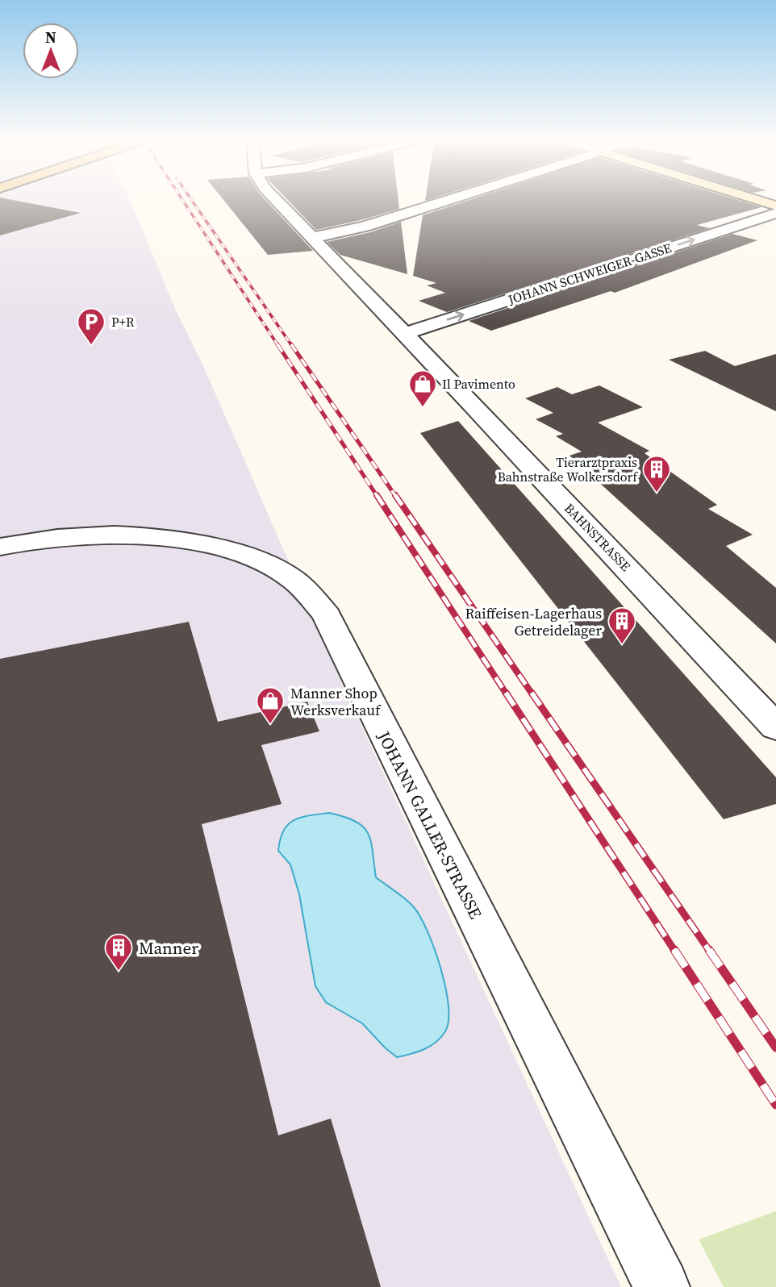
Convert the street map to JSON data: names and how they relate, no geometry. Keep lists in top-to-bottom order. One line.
{"streets":{"street":["JOHANN SCHWEIGER-GASSE","BAHNSTRASSE","JOHANN GALLER-STRASSE"]},"crossings":[["JOHANN SCHWEIGER-GASSE","BAHNSTRASSE"]],"one_way":["JOHANN SCHWEIGER-GASSE"],"places":{"parking":["P+R"],"shop":["Il Pavimento","Manner Shop Werksverkauf"],"building":["Tierarztpraxis Bahnstraße Wolkersdorf","Raiffeisen-Lagerhaus Getreidelager","Manner"]},"north":"top"}
